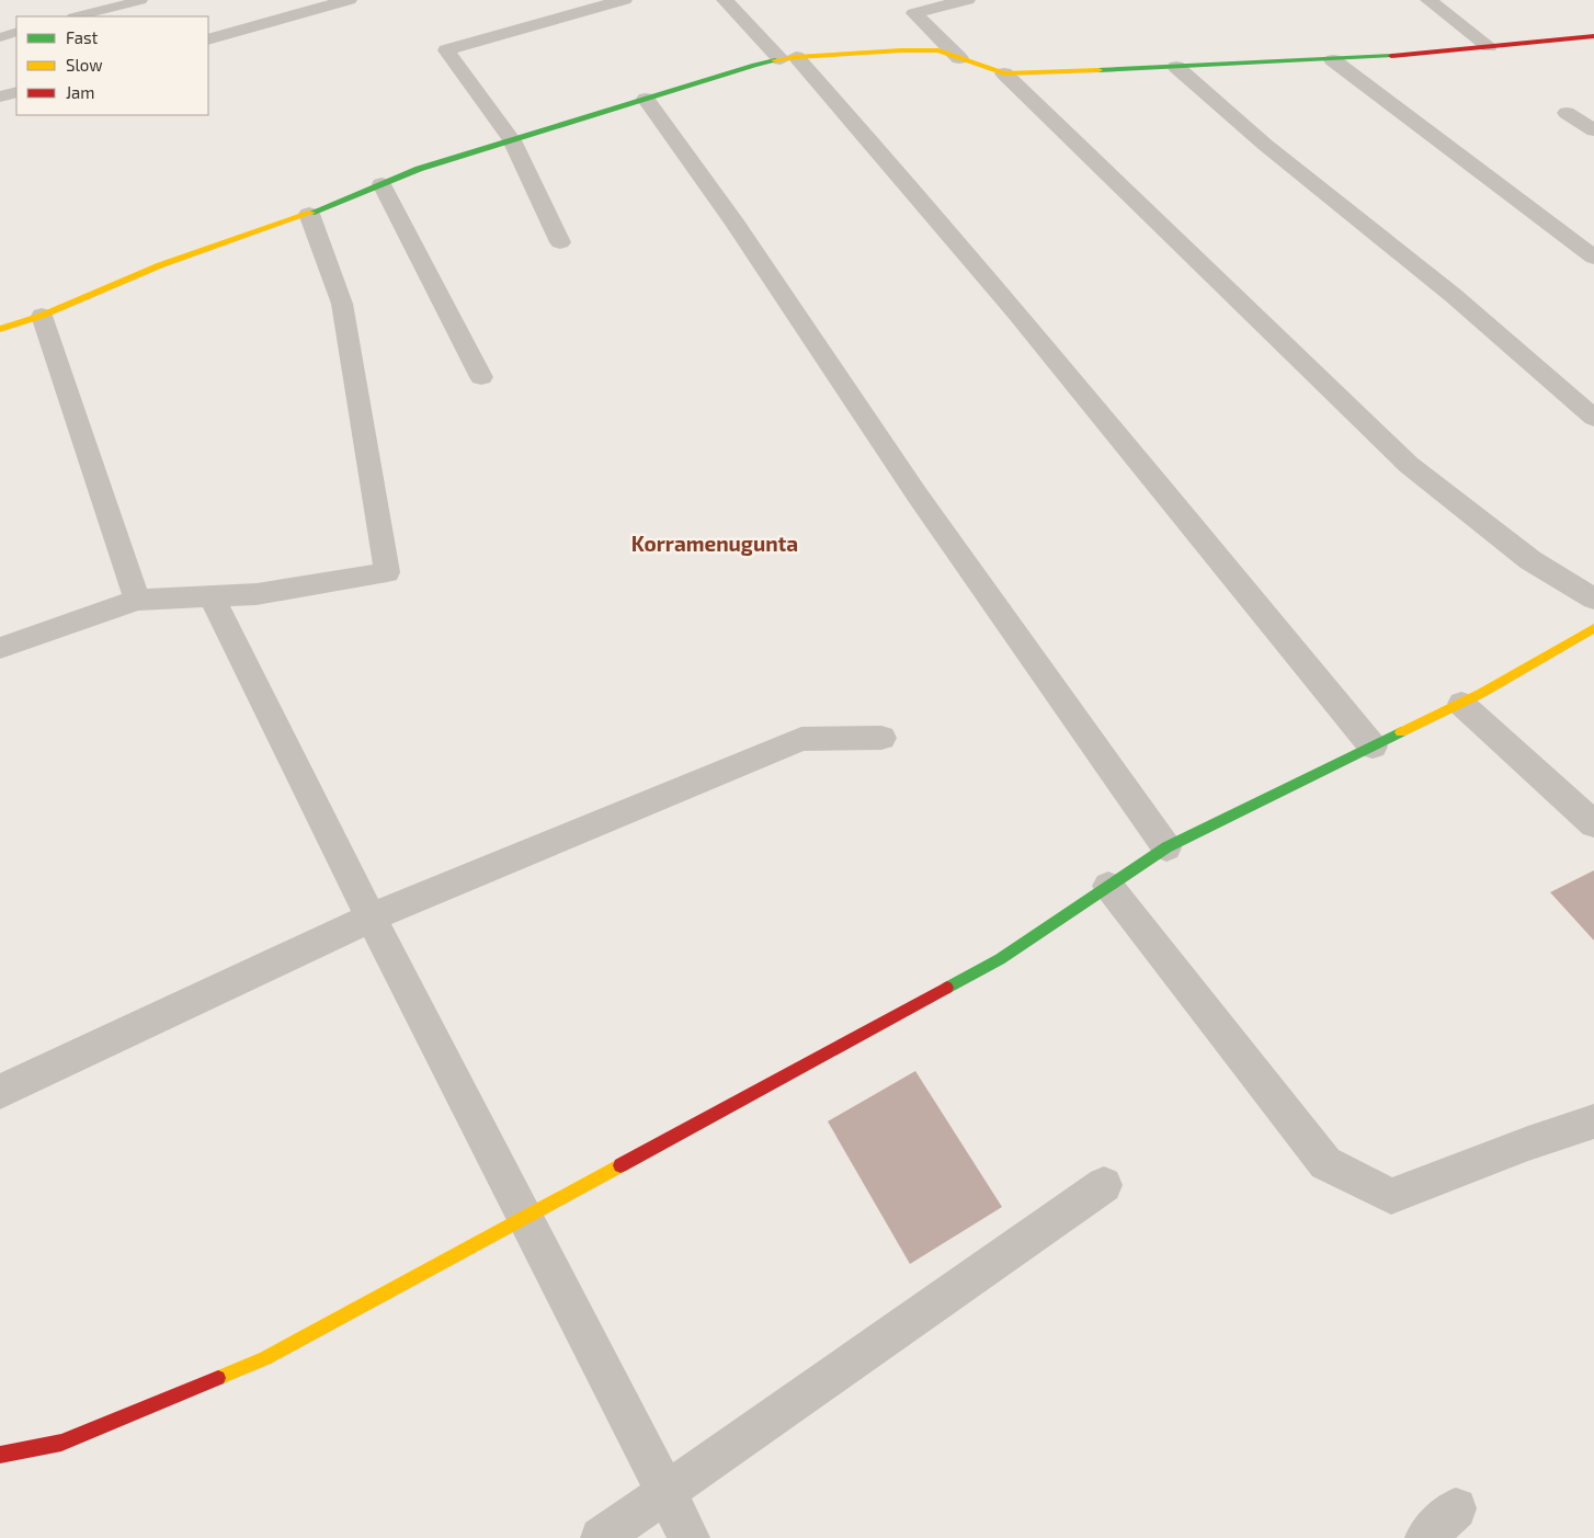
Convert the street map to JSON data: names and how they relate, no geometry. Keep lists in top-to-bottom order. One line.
{"districts":["Korramenugunta"],"legend":["Fast","Slow","Jam"]}
